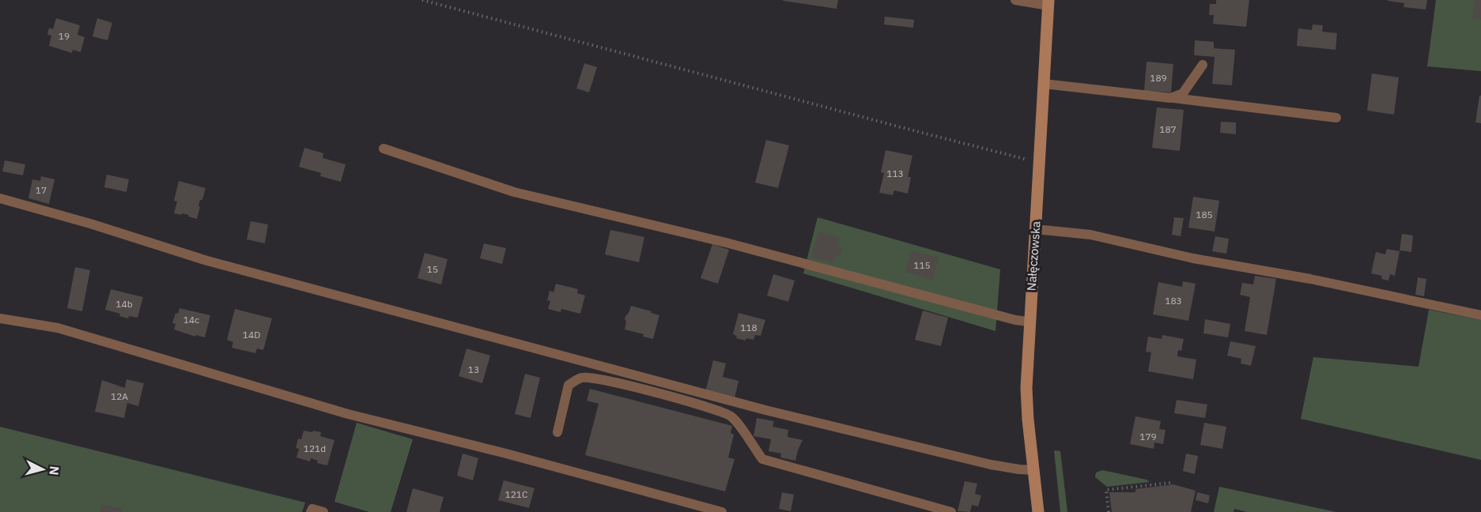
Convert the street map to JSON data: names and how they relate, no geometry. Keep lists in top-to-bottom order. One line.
{"streets":{"main road":["Nałęczowska"]},"house_numbers":["19","189","187","113","17","185","115","15","183","14b","14c","118","14D","13","12A","179","121d","121C"],"north":"right"}
